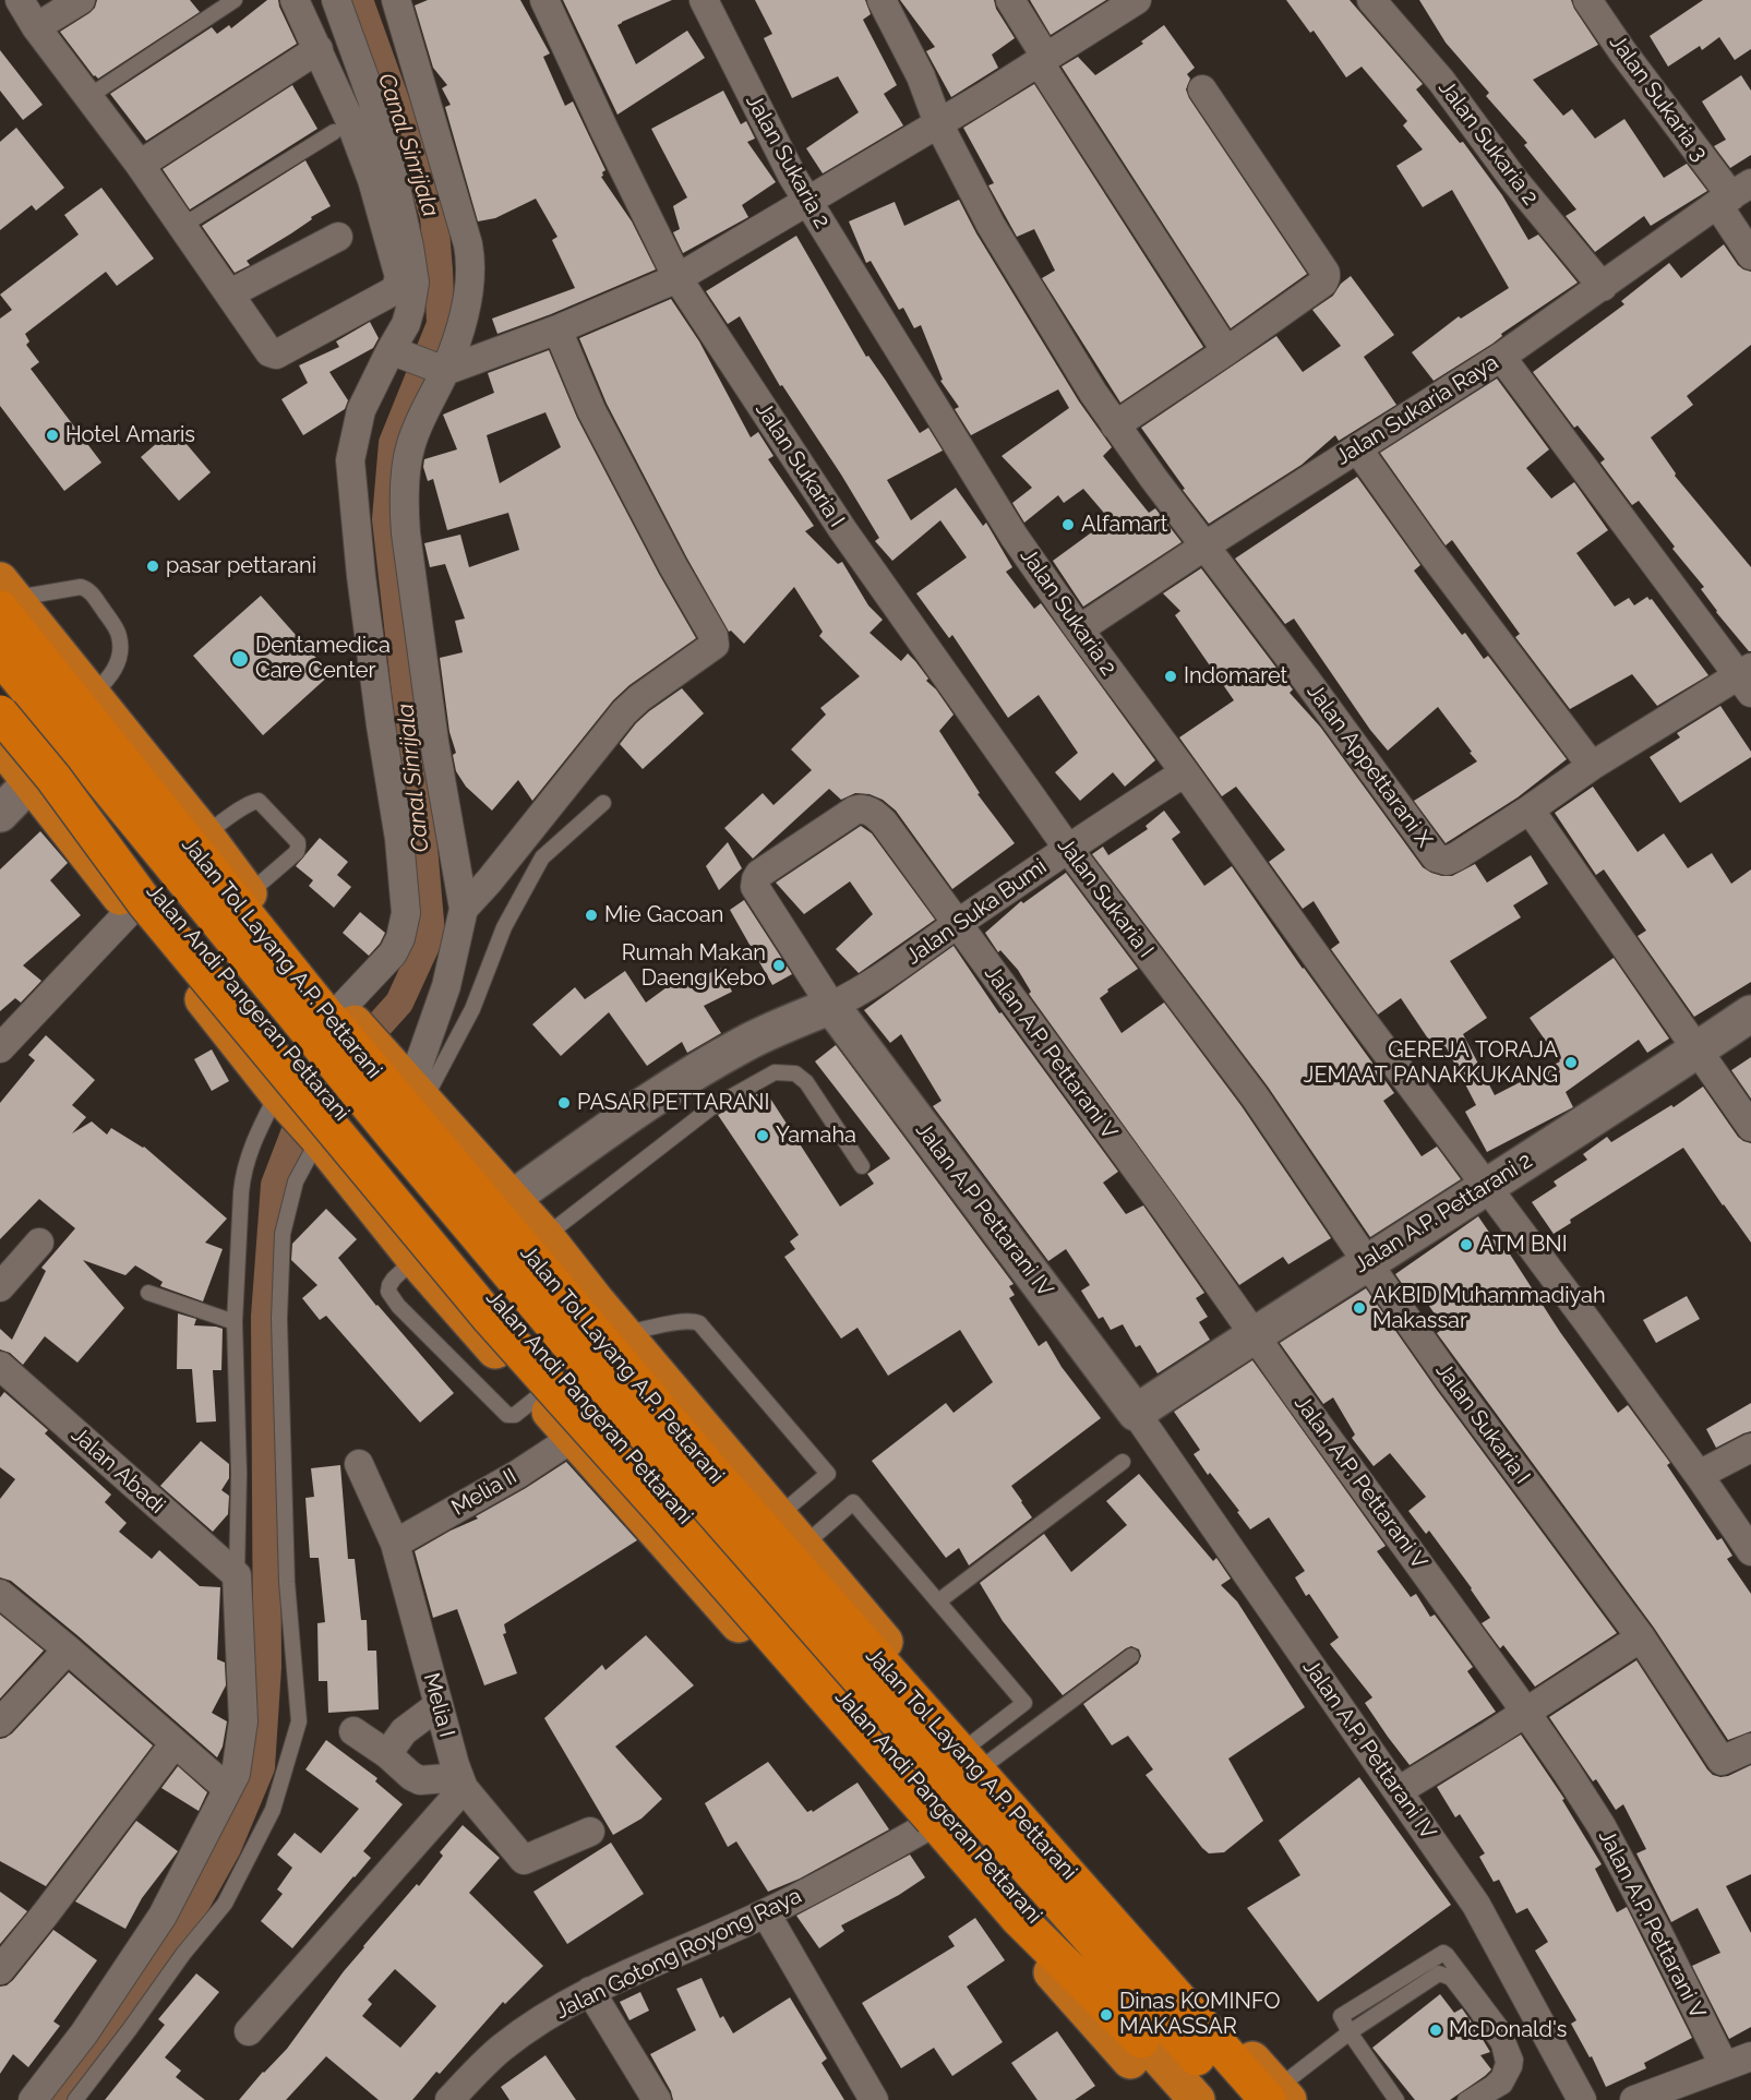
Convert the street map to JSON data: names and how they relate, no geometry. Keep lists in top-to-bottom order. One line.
{"streets":{"highway":["Jalan Tol Layang A.P. Pettarani","Jalan Andi Pangeran Pettarani"],"street":["Jalan Sukaria 3","Jalan Sukaria 2","Jalan Sukaria Raya","Jalan Sukaria I","Jalan Appettarani X","Jalan Suka Bumi","Jalan A.P. Pettarani V","Jalan A.P Pettarani IV","Jalan A.P. Pettarani 2","Jalan Abadi","Melia II","Melia I","Jalan A.P. Pettarani IV","Jalan Gotong Royong Raya"]},"crossings":[["Jalan Sukaria 3","Jalan Sukaria Raya"],["Jalan Sukaria 2","Jalan Sukaria Raya"],["Jalan Sukaria 2","Jalan Suka Bumi"],["Jalan Sukaria 2","Jalan A.P. Pettarani 2"],["Jalan Sukaria Raya","Jalan Appettarani X"],["Jalan Sukaria I","Jalan Suka Bumi"],["Jalan Sukaria I","Jalan A.P. Pettarani 2"],["Jalan Suka Bumi","Jalan A.P. Pettarani V"],["Jalan Suka Bumi","Jalan A.P Pettarani IV"],["Jalan Andi Pangeran Pettarani","Melia II"],["Jalan Andi Pangeran Pettarani","Jalan Gotong Royong Raya"],["Jalan A.P. Pettarani V","Jalan A.P Pettarani IV"],["Jalan A.P. Pettarani V","Jalan A.P. Pettarani 2"],["Jalan A.P Pettarani IV","Jalan A.P. Pettarani 2"],["Jalan A.P Pettarani IV","Jalan A.P. Pettarani IV"],["Jalan A.P. Pettarani 2","Jalan A.P. Pettarani IV"],["Melia II","Melia I"]],"water":["Canal Sinrijala"],"places":["Hotel Amaris","Alfamart","pasar pettarani","Dentamedica Care Center","Indomaret","Mie Gacoan","Rumah Makan Daeng Kebo","GEREJA TORAJA JEMAAT PANAKKUKANG","PASAR PETTARANI","Yamaha","ATM BNI","AKBID Muhammadiyah Makassar","Dinas KOMINFO MAKASSAR","McDonald's"]}
